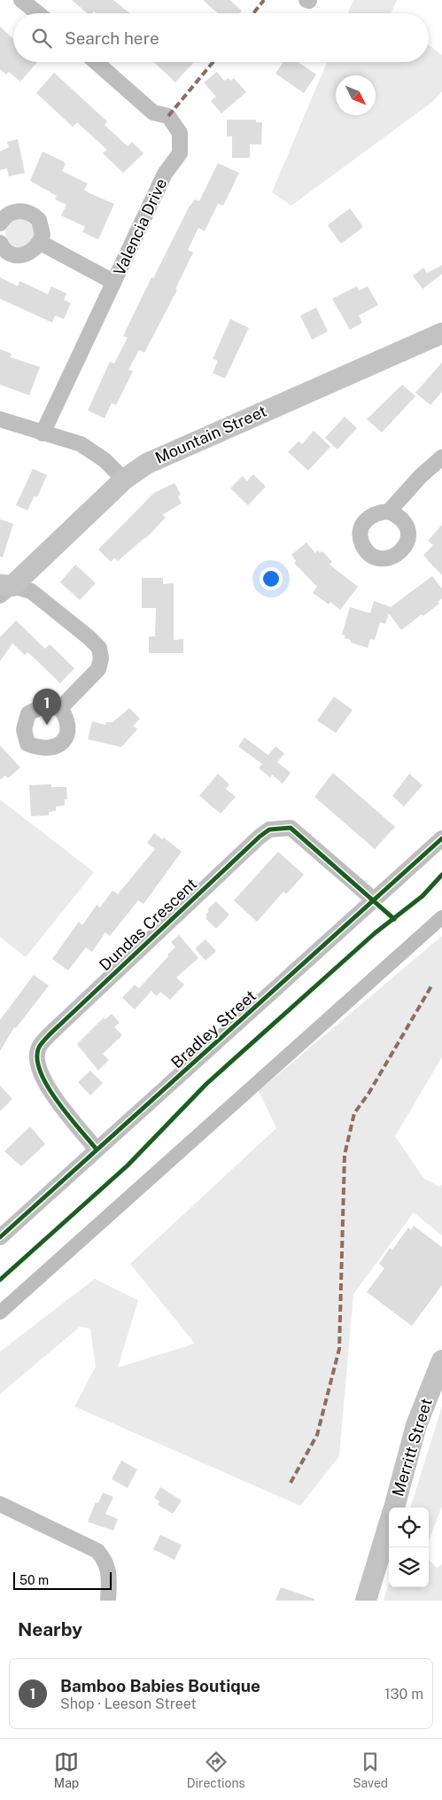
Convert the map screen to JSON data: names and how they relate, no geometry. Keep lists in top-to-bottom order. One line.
{"streets":{"street":["Valencia Drive","Mountain Street","Dundas Crescent","Bradley Street","Merritt Street"]},"crossings":[["Dundas Crescent","Bradley Street"]],"scale_bar":"50 m","north":"bottom right","page":{"search":"Search here","pins":"1","scale":"50 m","heading":"Nearby","list":[{"mark":"1","name":"Bamboo Babies Boutique","note":"Shop · Leeson Street","value":"130 m"}],"nav":["Map","Directions","Saved"]}}
